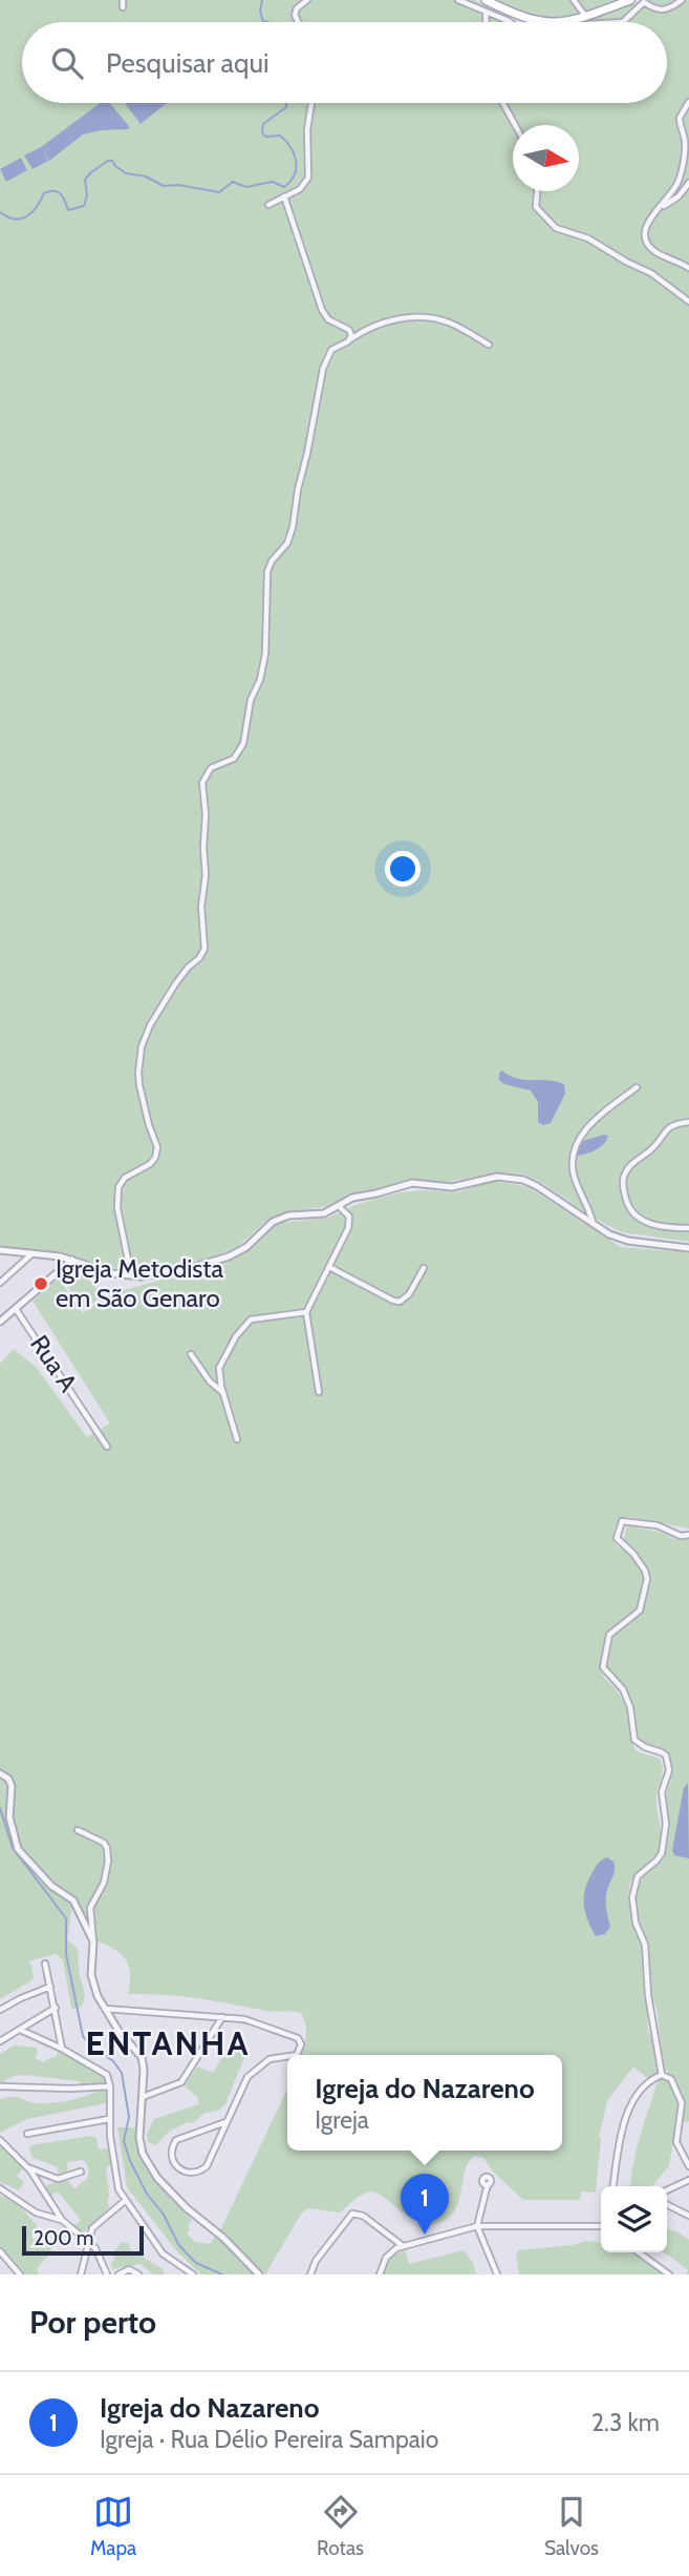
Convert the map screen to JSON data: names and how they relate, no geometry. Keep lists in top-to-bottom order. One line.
{"streets":{"street":["Rua A"]},"districts":["ENTANHA"],"places":["Igreja Metodista em São Genaro"],"scale_bar":"200 m","north":"right","page":{"search":"Pesquisar aqui","popup":["Igreja do Nazareno","Igreja"],"pins":"1","scale":"200 m","heading":"Por perto","list":[{"mark":"1","name":"Igreja do Nazareno","note":"Igreja · Rua Délio Pereira Sampaio","value":"2.3 km"}],"nav":["Mapa","Rotas","Salvos"]}}
